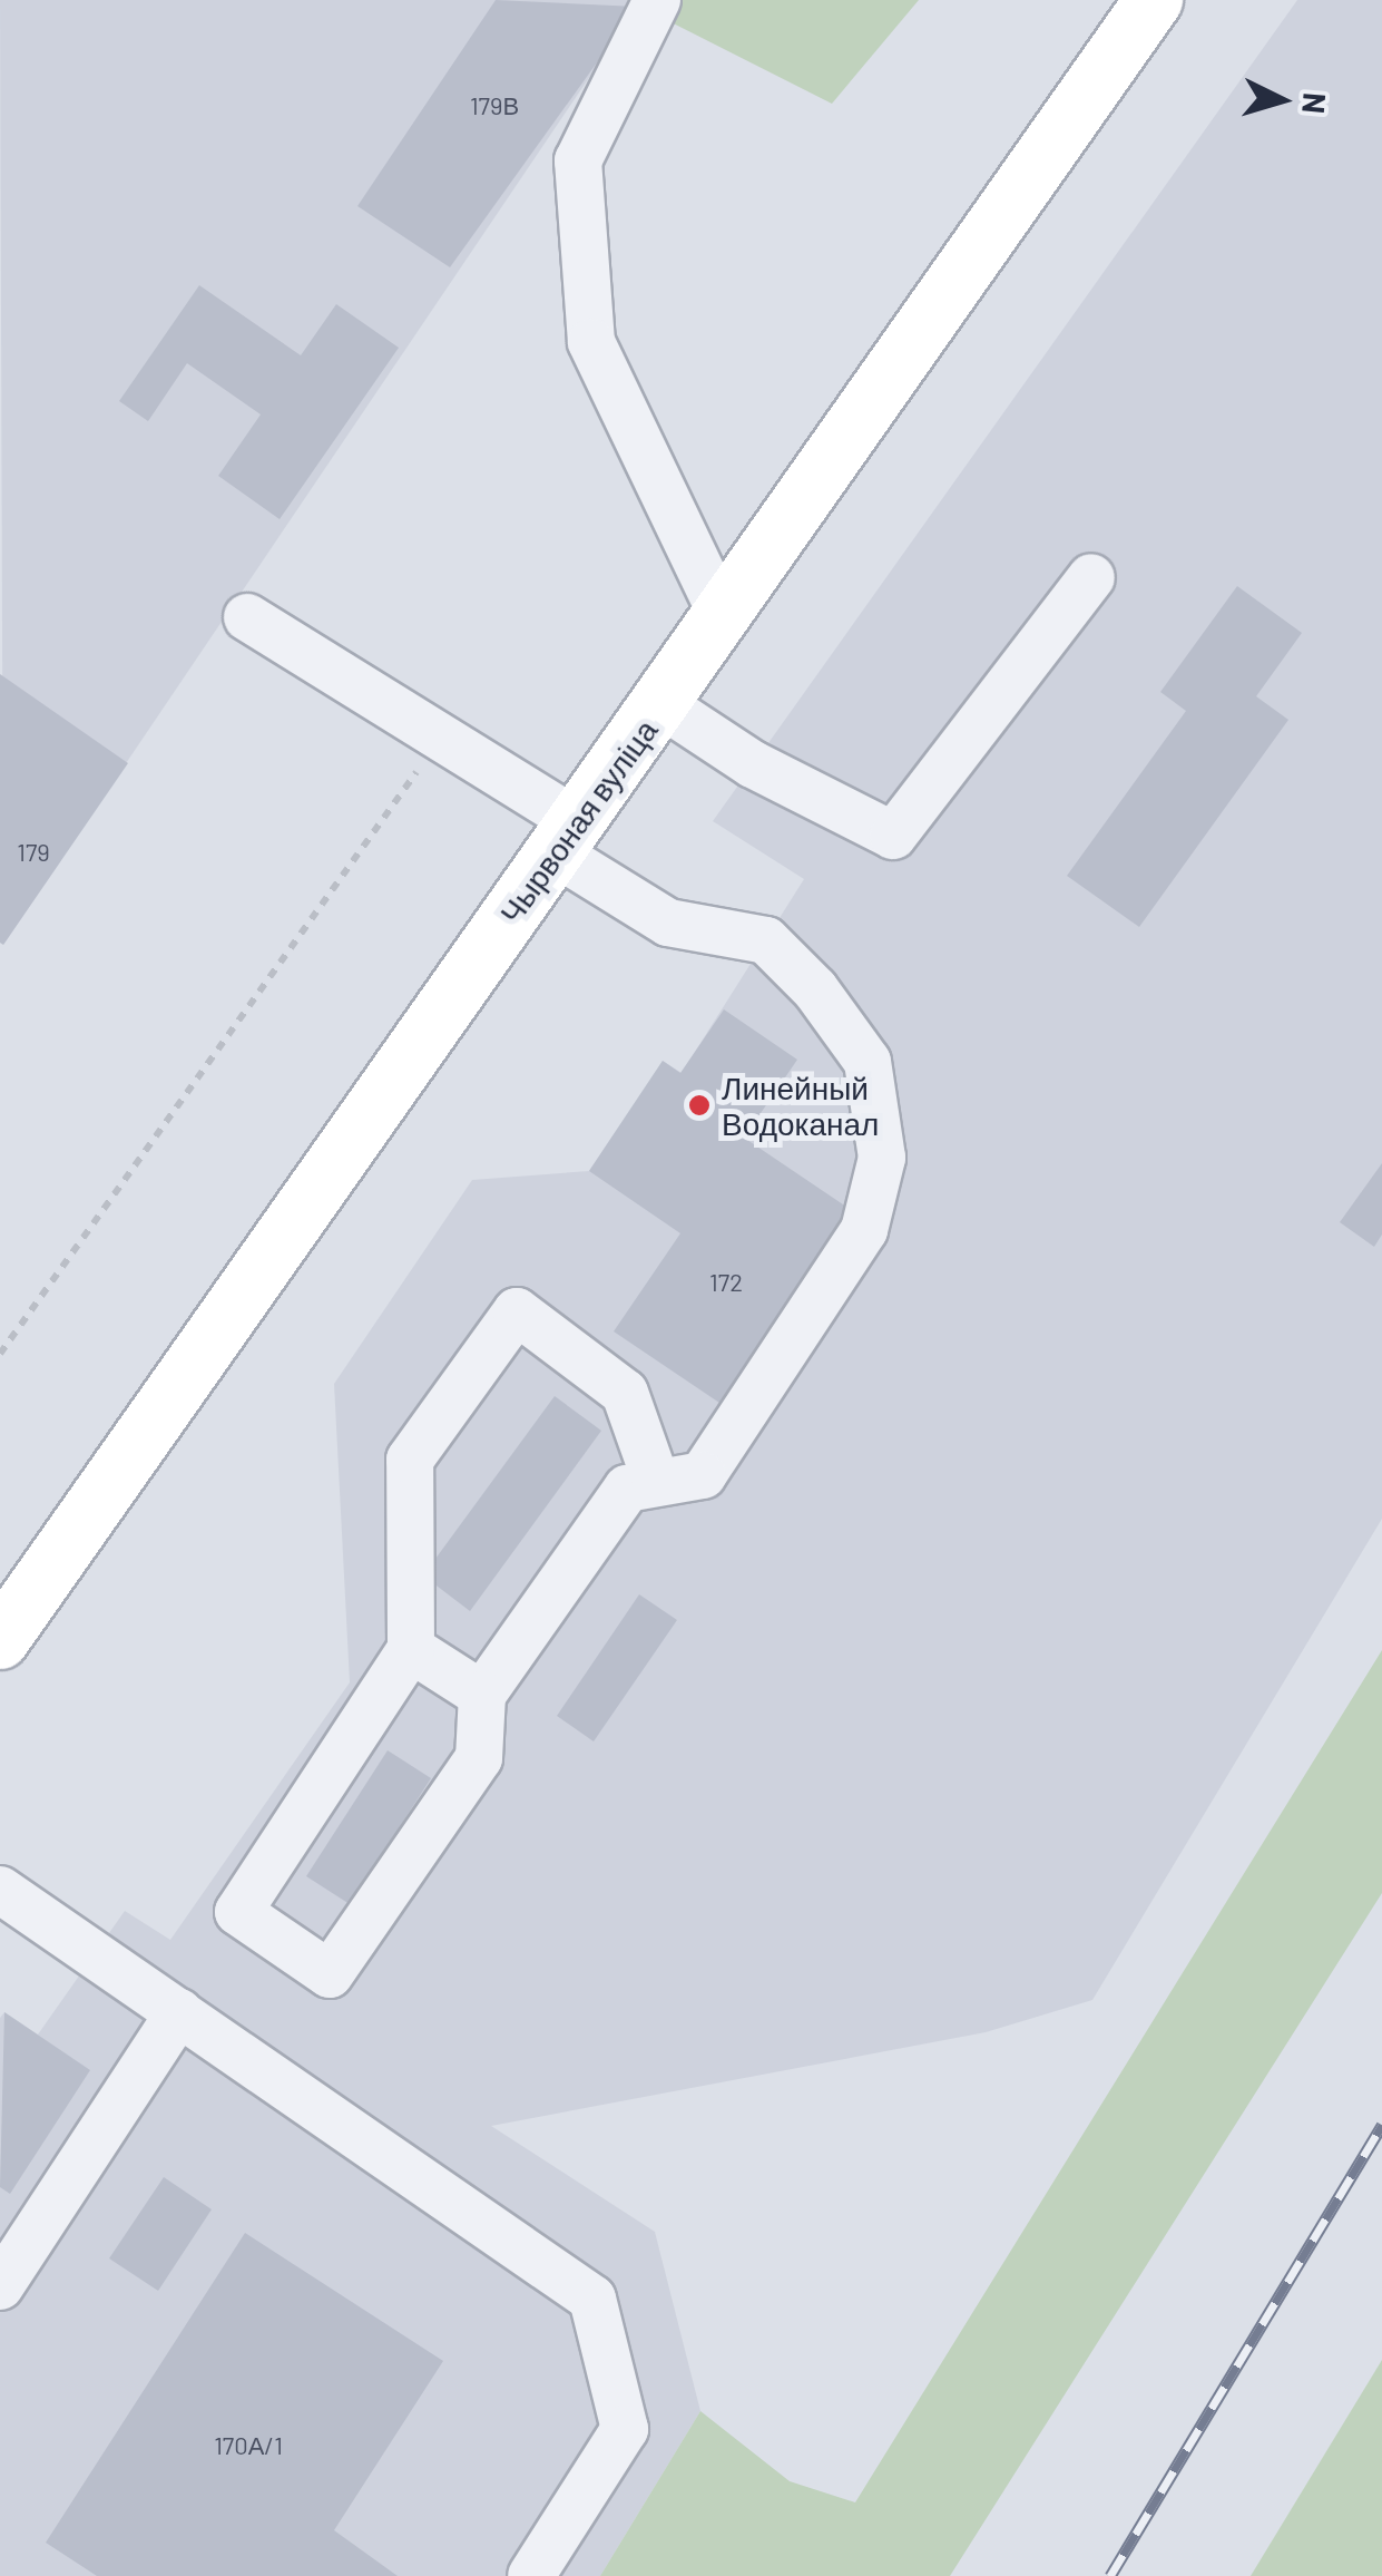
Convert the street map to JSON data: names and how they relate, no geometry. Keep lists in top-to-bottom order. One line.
{"streets":{"main road":["Чырвоная вуліца"]},"places":["Линейный Водоканал"],"house_numbers":["179В","179","172","170А/1"],"north":"right"}
